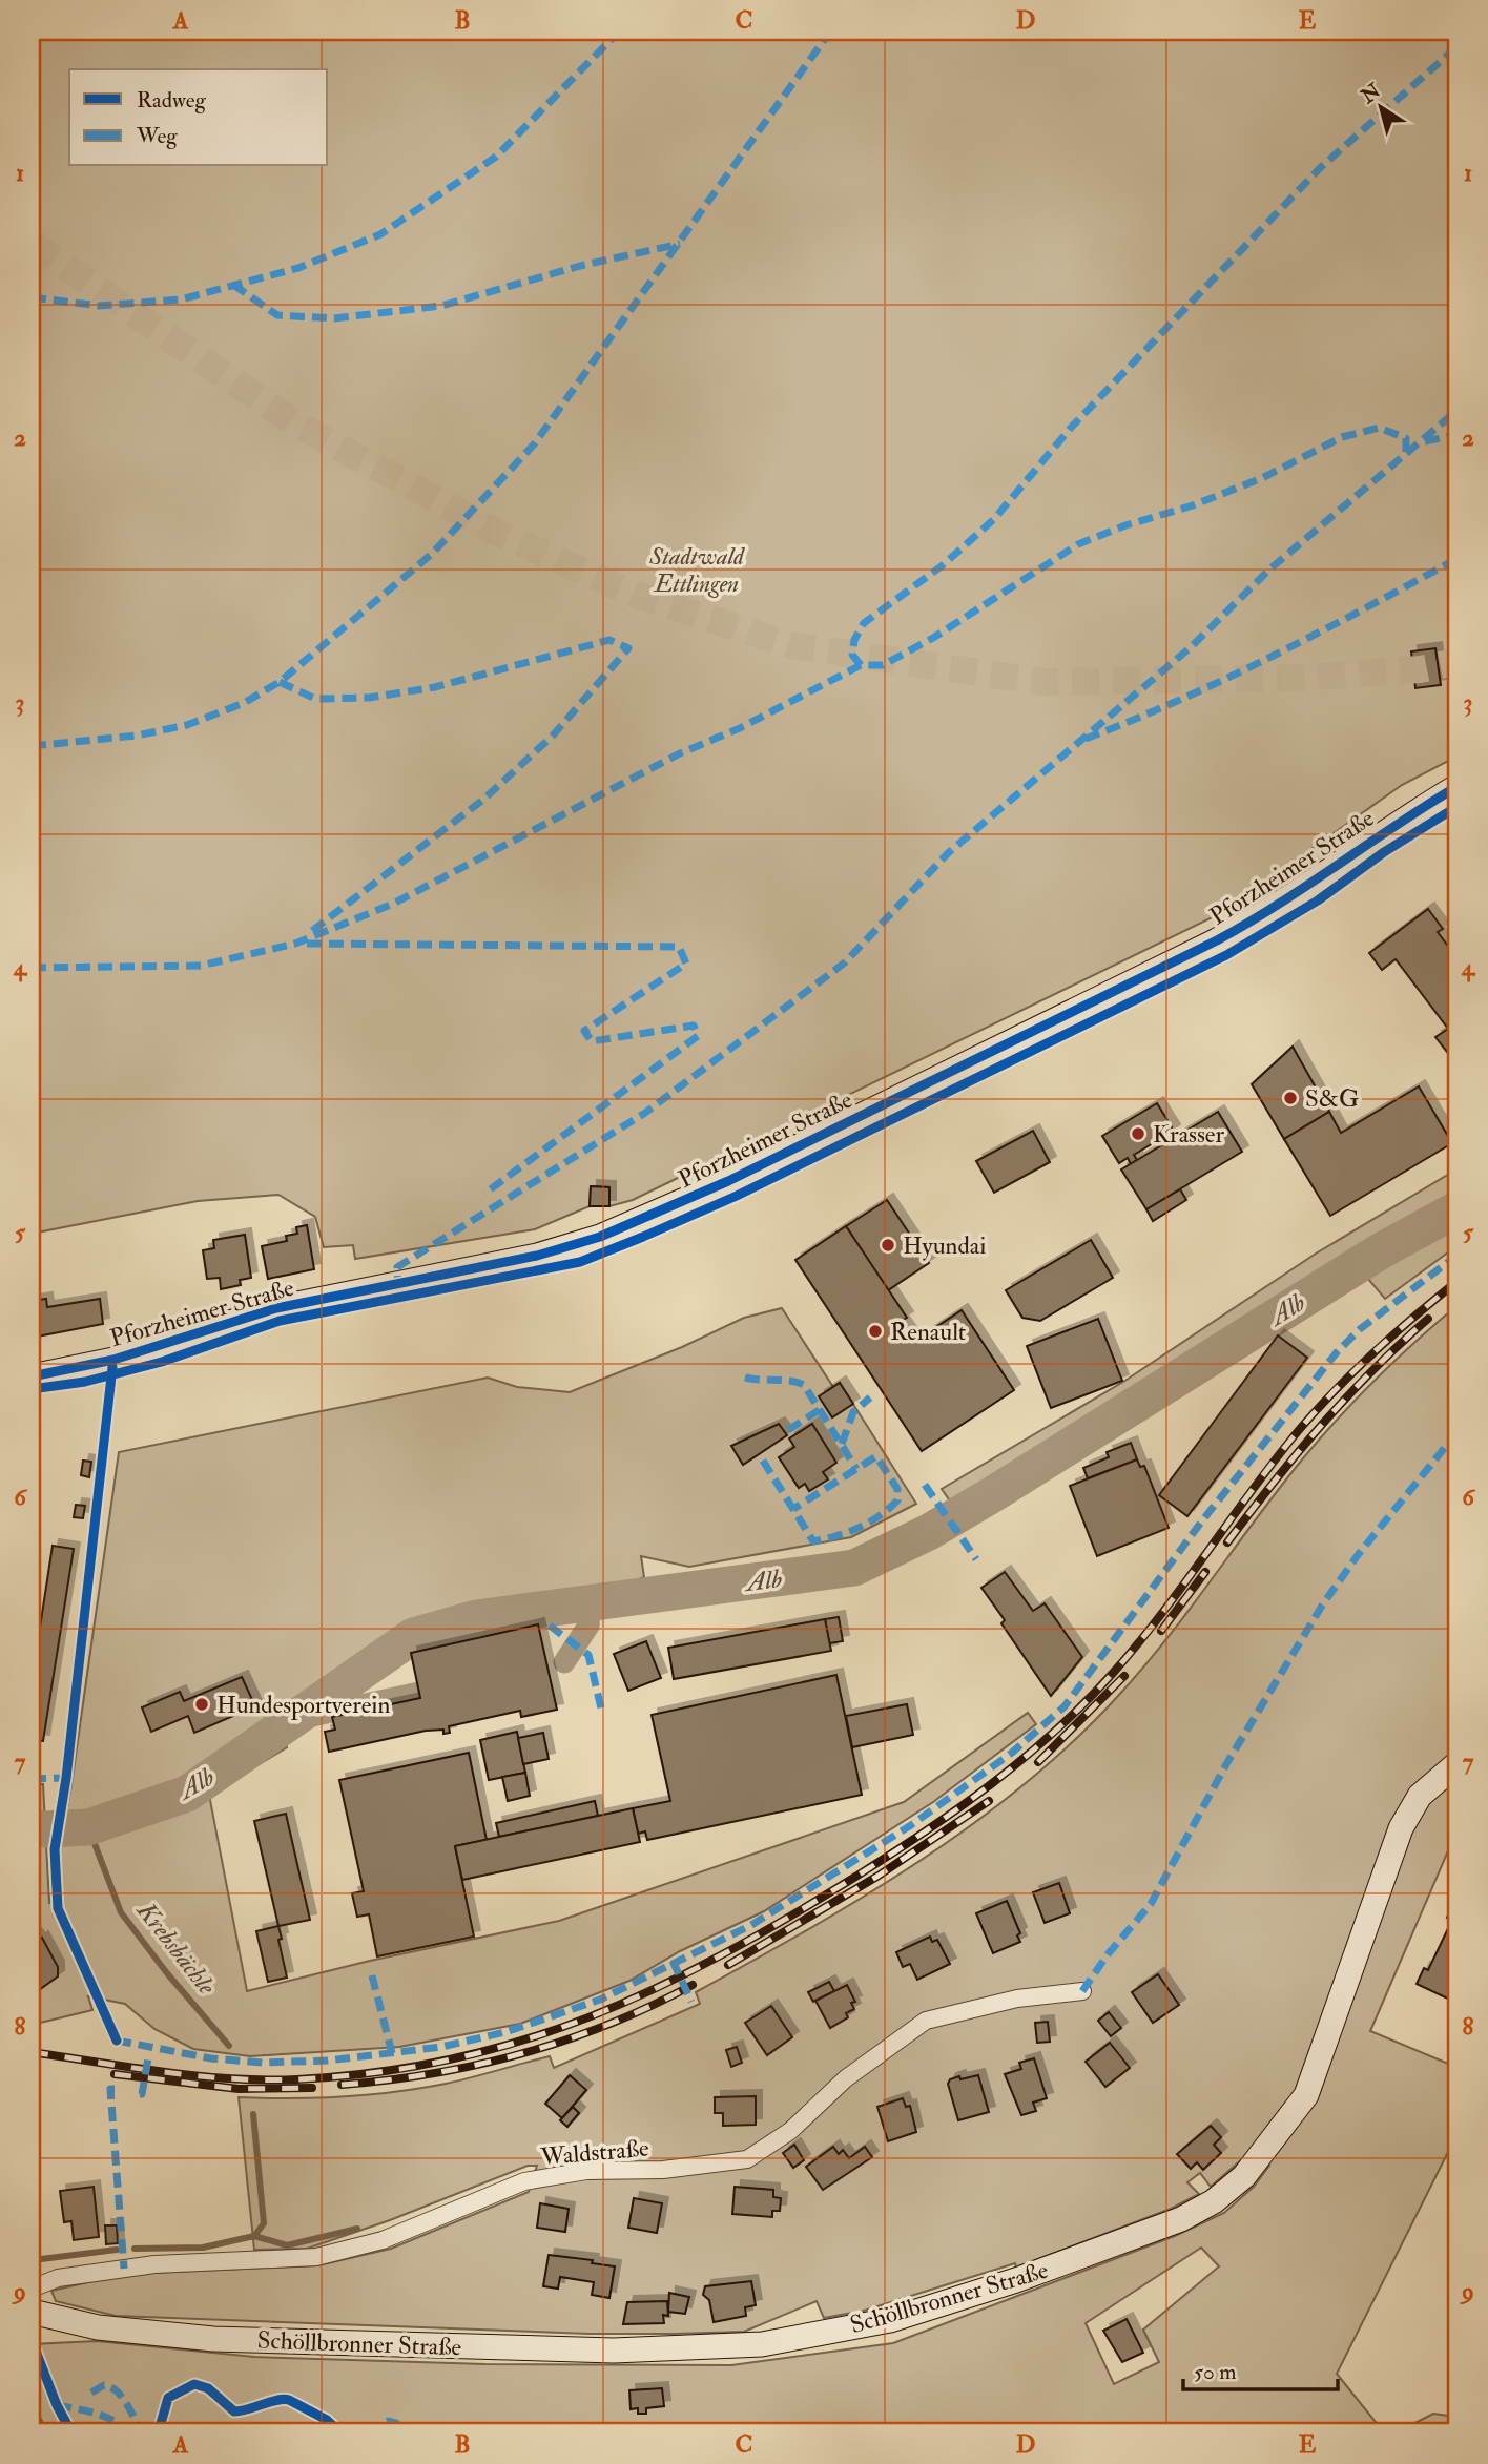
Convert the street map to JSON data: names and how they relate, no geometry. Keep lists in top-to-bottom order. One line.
{"streets":{"main road":["Pforzheimer Straße","Schöllbronner Straße"],"street":["Waldstraße"]},"water":["Alb","Krebsbächle"],"parks":["Stadtwald Ettlingen"],"places":["S&G","Krasser","Hyundai","Renault","Hundesportverein"],"legend":["Radweg","Weg"],"scale_bar":"50 m","north":"top left","grid":{"columns":["A","B","C","D","E"],"rows":["1","2","3","4","5","6","7","8","9"]}}
